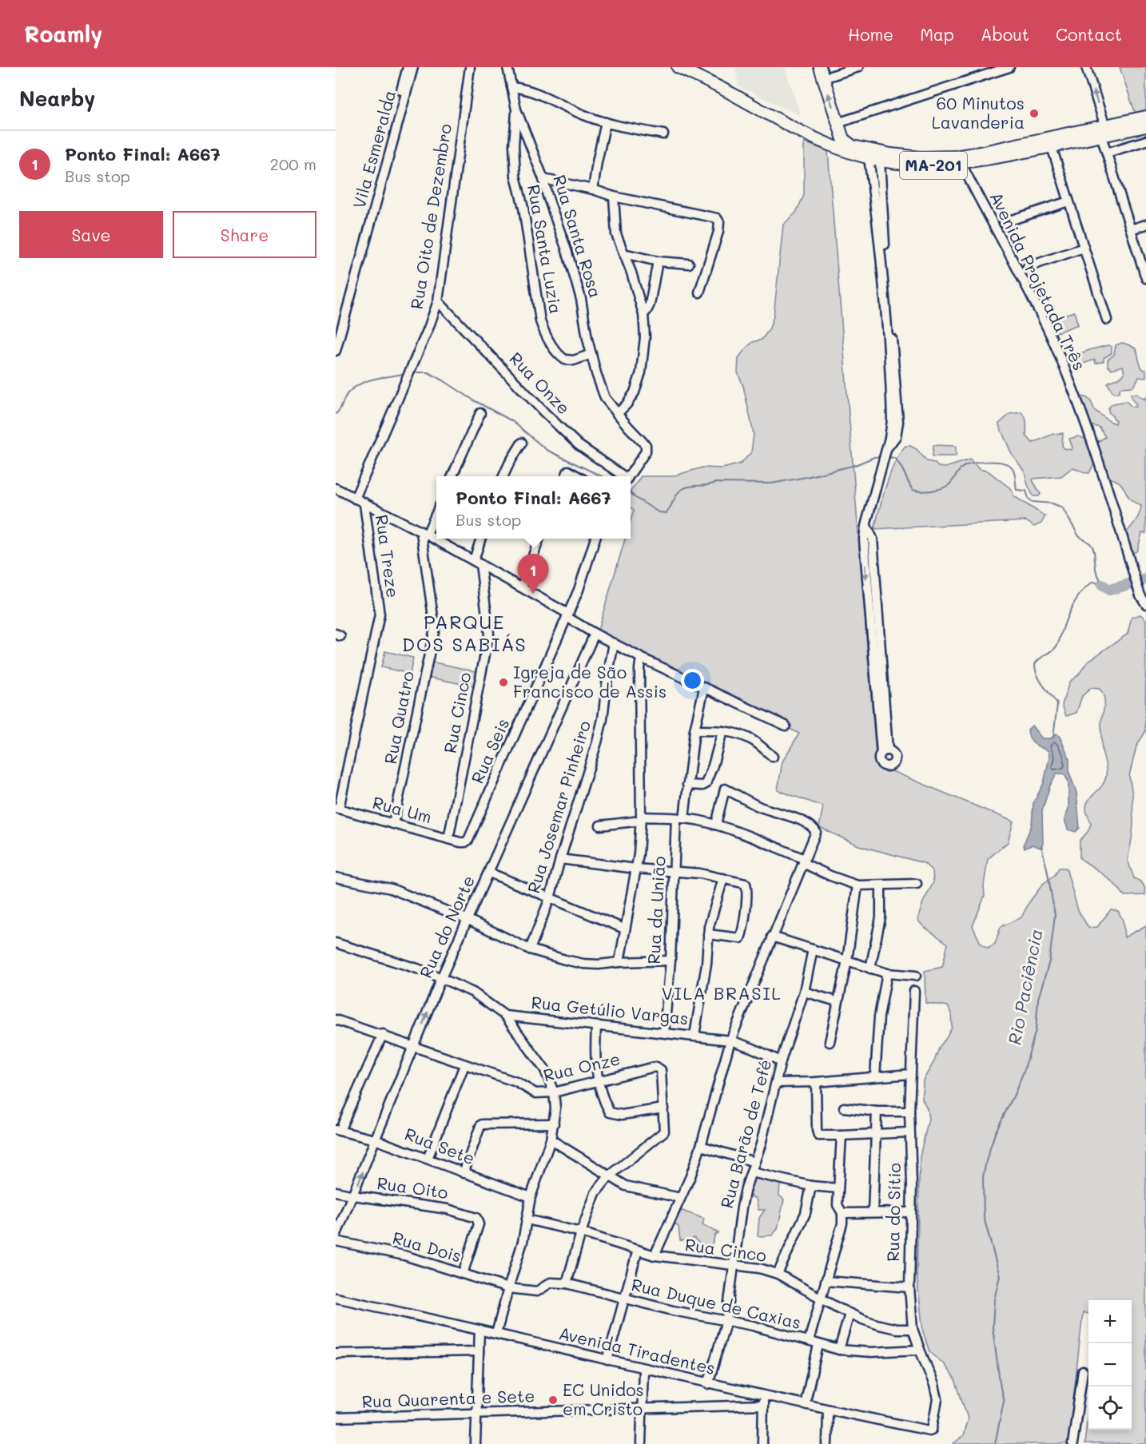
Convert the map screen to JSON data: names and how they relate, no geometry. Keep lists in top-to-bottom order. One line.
{"streets":{"main road":["MA-201"],"street":["Vila Esmeralda","Rua Oito de Dezembro","Rua Santa Rosa","Rua Santa Luzia","Avenida Projetada Três","Rua Onze","Rua Treze","Rua Cinco","Rua Quatro","Rua Seis","Rua Josemar Pinheiro","Rua Um","Rua da União","Rua do Norte","Rua Getúlio Vargas","Rua Barão de Tefé","Rua Sete","Rua Oito","Rua do Sítio","Rua Dois","Rua Duque de Caxias","Avenida Tiradentes","Rua Quarenta e Sete"]},"crossings":[["MA-201","Avenida Projetada Três"],["Rua Oito de Dezembro","Rua Onze"],["Rua Santa Rosa","Rua Santa Luzia"],["Rua Onze","Rua do Norte"],["Rua Treze","Rua Um"],["Rua Cinco","Rua Um"],["Rua Cinco","Rua Barão de Tefé"],["Rua Cinco","Rua do Sítio"],["Rua Quatro","Rua Um"],["Rua Seis","Rua Um"],["Rua da União","Rua Getúlio Vargas"],["Rua do Norte","Rua Getúlio Vargas"],["Rua do Norte","Rua Sete"],["Rua do Norte","Rua Oito"],["Rua Getúlio Vargas","Rua Barão de Tefé"],["Rua Barão de Tefé","Rua Duque de Caxias"],["Rua Barão de Tefé","Avenida Tiradentes"],["Rua Oito","Rua Dois"],["Rua do Sítio","Rua Duque de Caxias"],["Rua do Sítio","Avenida Tiradentes"],["Rua Dois","Rua Duque de Caxias"],["Avenida Tiradentes","Rua Quarenta e Sete"]],"districts":["PARQUE DOS SABIÁS","VILA BRASIL"],"water":["Rio Paciência"],"places":["60 Minutos Lavanderia","Igreja de São Francisco de Assis","EC Unidos em Cristo"],"page":{"header":"Roamly","nav":["Home","Map","About","Contact"],"heading":"Nearby","list":[{"mark":"1","name":"Ponto Final: A667","note":"Bus stop","value":"200 m"}],"buttons":["Save","Share"],"popup":["Ponto Final: A667","Bus stop"],"pins":"1","map_buttons":["+","−"]}}
